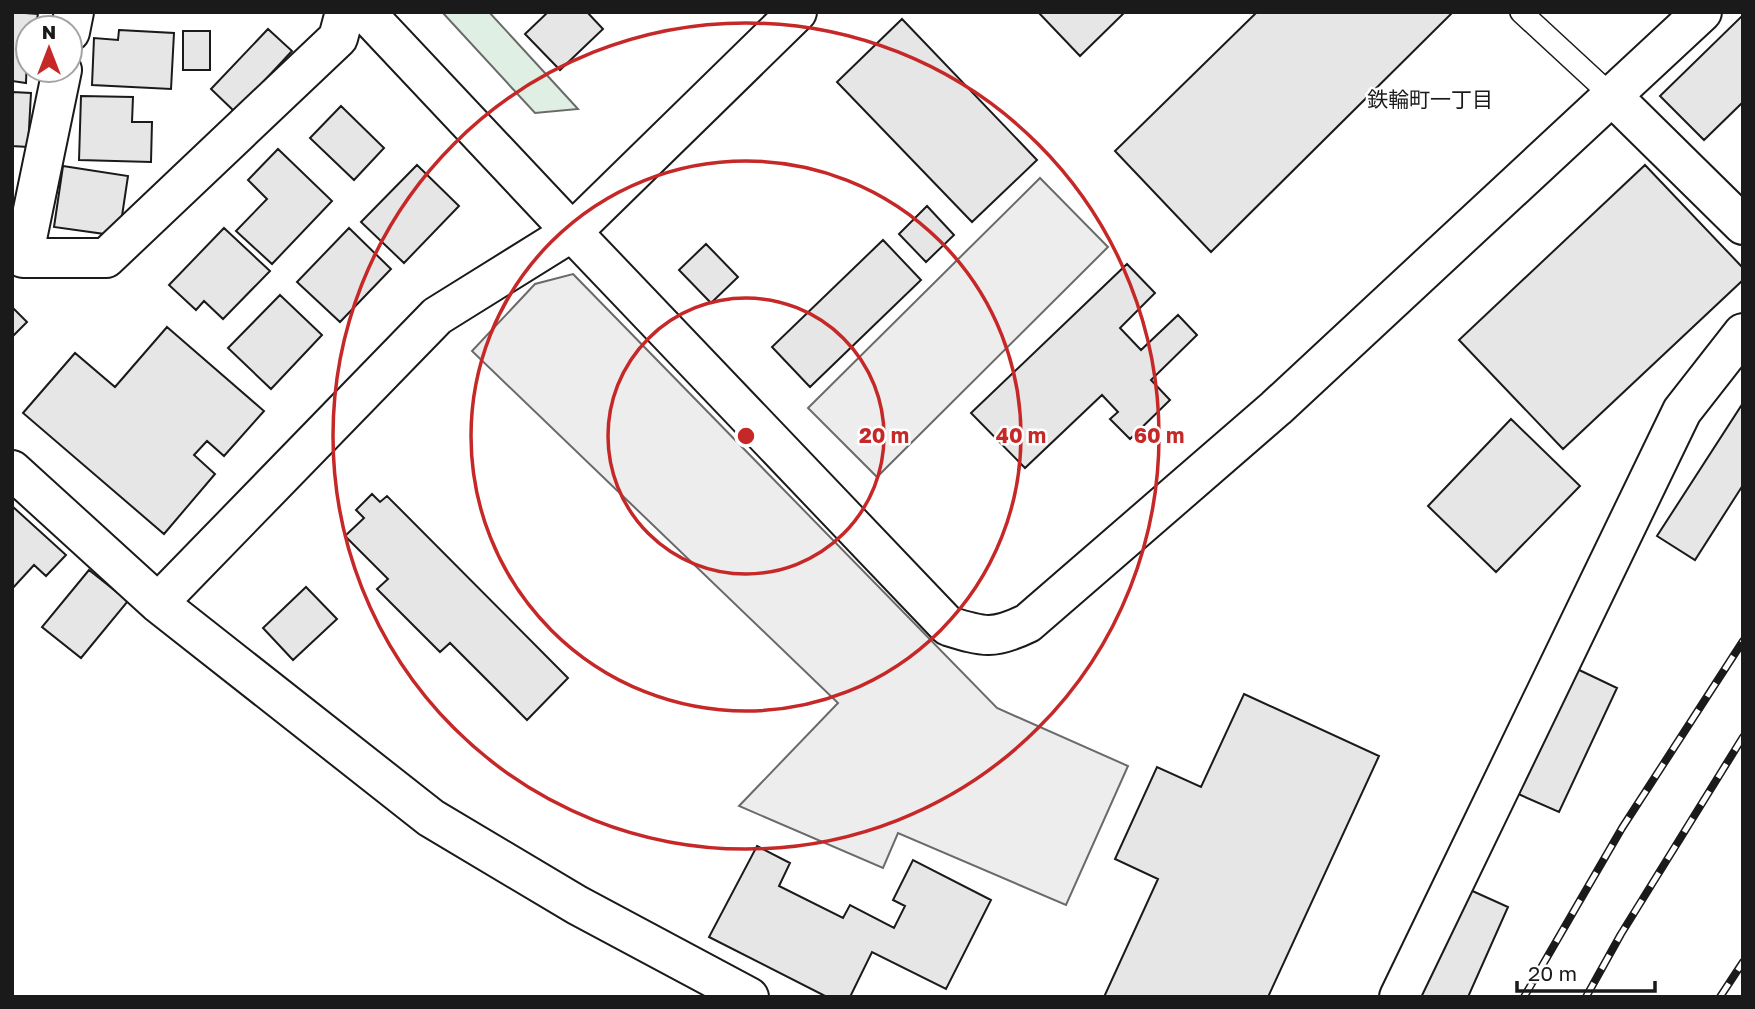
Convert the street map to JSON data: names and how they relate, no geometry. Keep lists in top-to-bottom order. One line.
{"districts":["鉄輪町一丁目"],"scale_bar":"20 m","north":"top","rings":["20 m","40 m","60 m"]}
